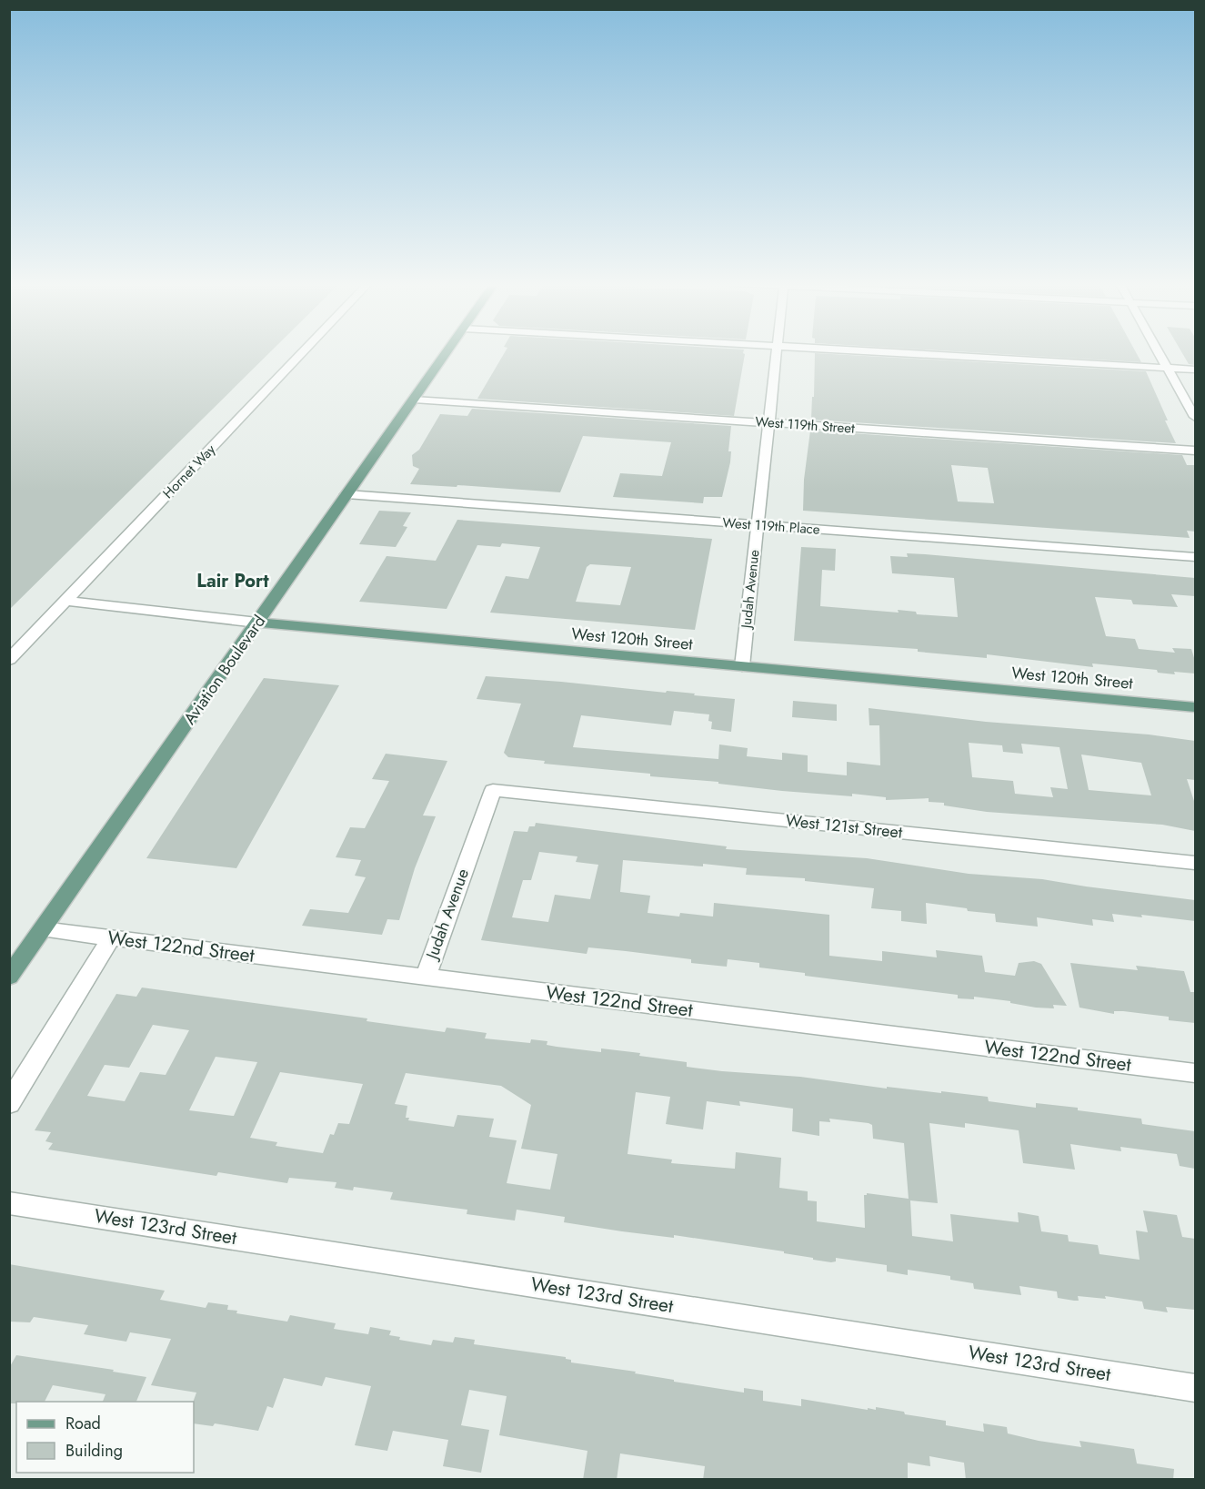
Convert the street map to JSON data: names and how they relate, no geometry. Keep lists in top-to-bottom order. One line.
{"streets":{"main road":["West 120th Street","Aviation Boulevard"],"street":["West 119th Street","Hornet Way","West 119th Place","Judah Avenue","West 121st Street","West 122nd Street","West 123rd Street"]},"crossings":[["West 119th Street","Judah Avenue"],["West 119th Street","Aviation Boulevard"],["Hornet Way","West 120th Street"],["West 119th Place","Judah Avenue"],["West 119th Place","Aviation Boulevard"],["Judah Avenue","West 120th Street"],["Judah Avenue","West 121st Street"],["Judah Avenue","West 122nd Street"],["West 120th Street","Aviation Boulevard"],["Aviation Boulevard","West 122nd Street"]],"districts":["Lair Port"],"legend":["Road","Building"]}
